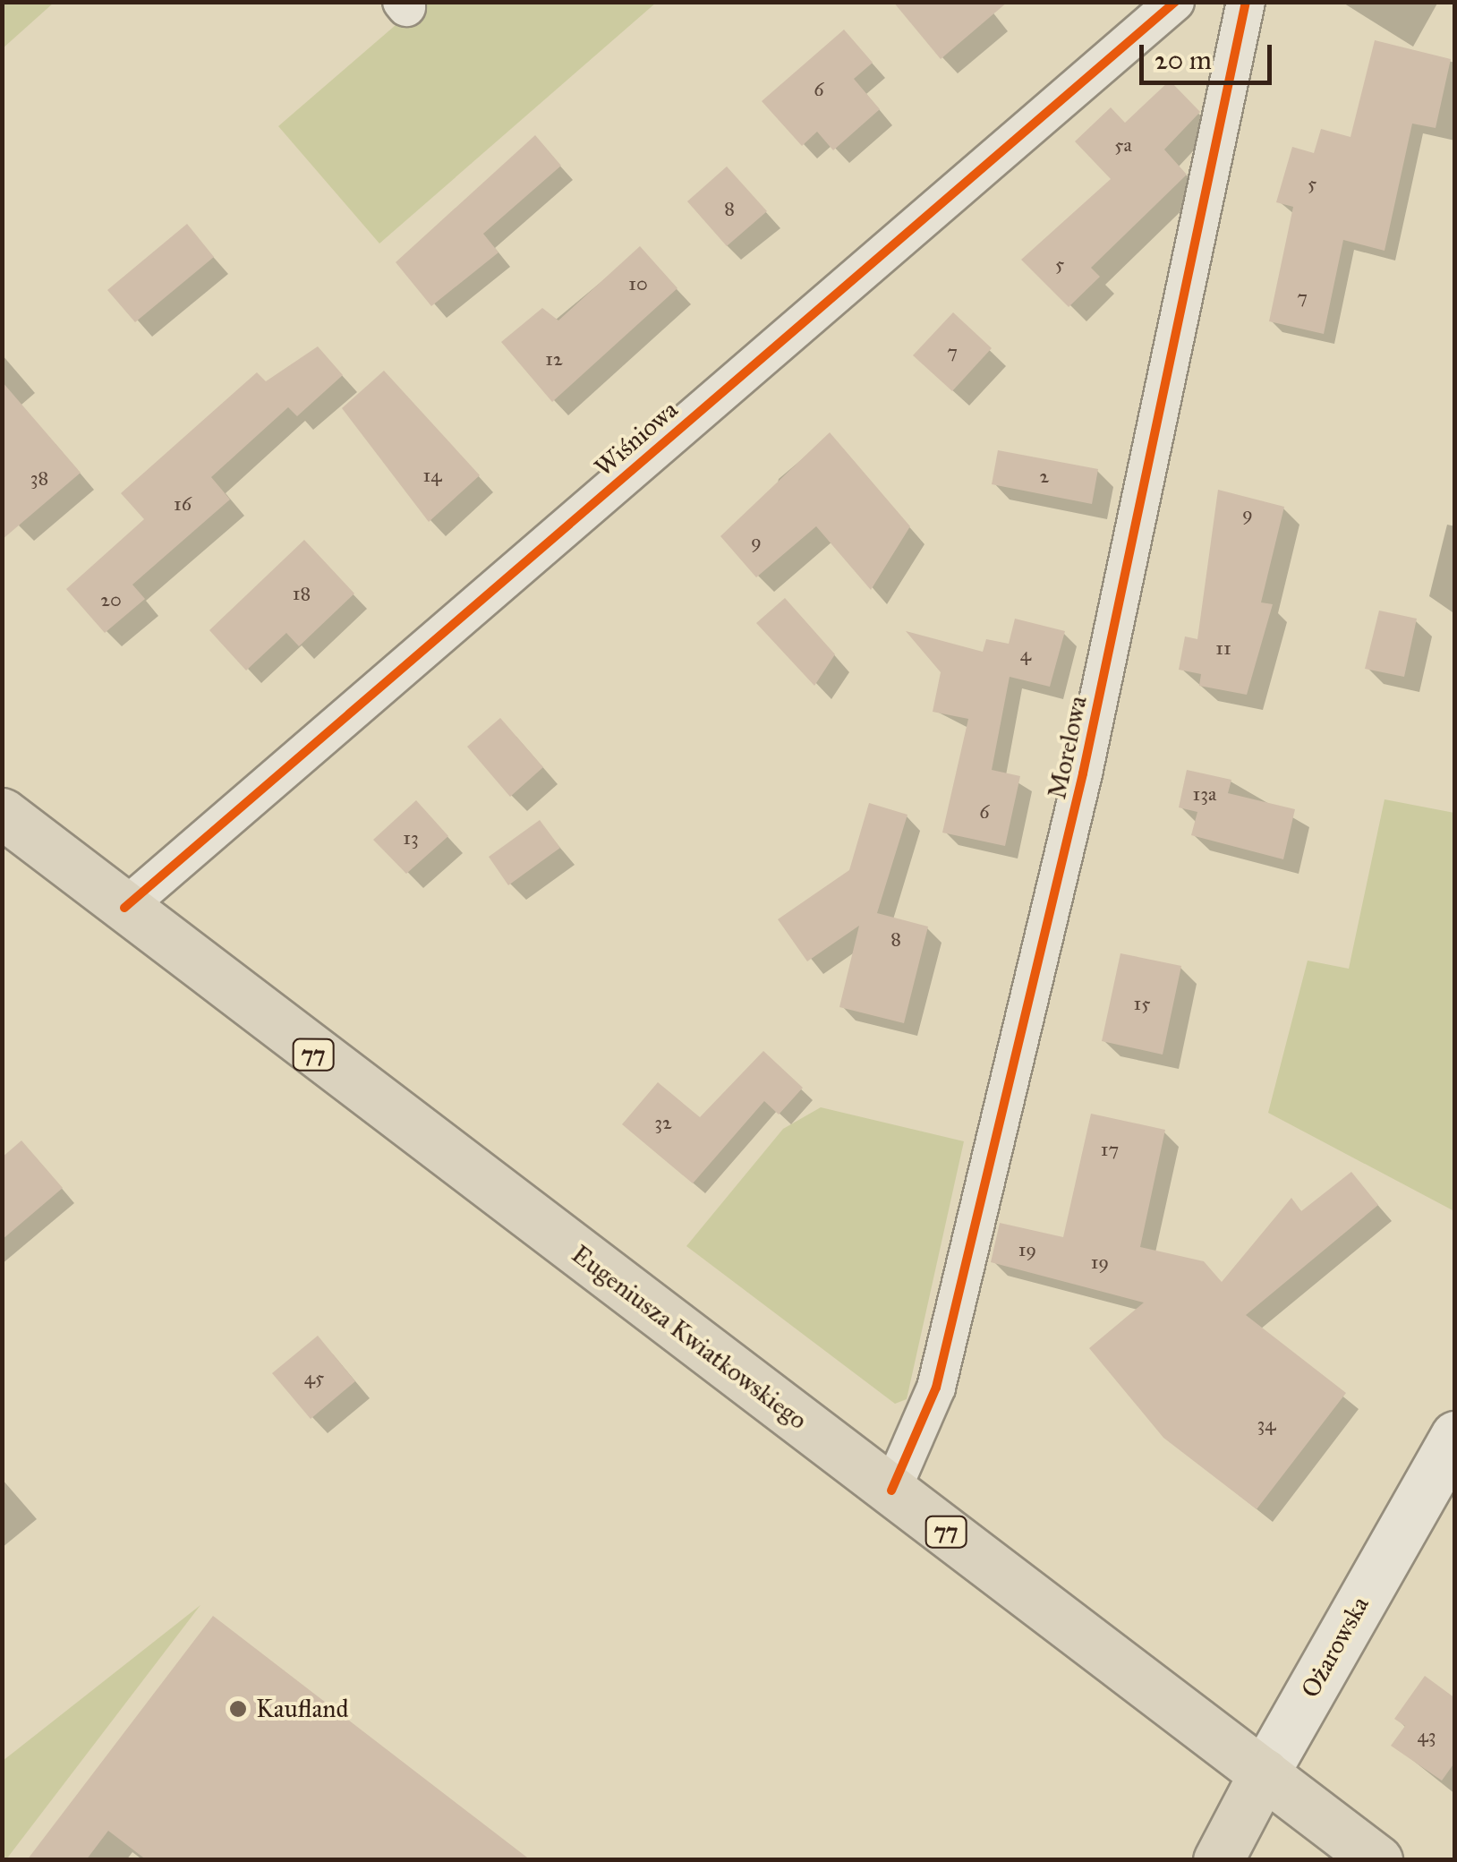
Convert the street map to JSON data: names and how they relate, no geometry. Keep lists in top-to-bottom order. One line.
{"streets":{"main road":["77","Eugeniusza Kwiatkowskiego","Ożarowska"],"street":["Wiśniowa","Morelowa"]},"crossings":[["Wiśniowa","Eugeniusza Kwiatkowskiego"],["Morelowa","Eugeniusza Kwiatkowskiego"],["Eugeniusza Kwiatkowskiego","Ożarowska"]],"places":["Kaufland"],"house_numbers":["6","5a","5","8","5","10","7","7","12","14","2","38","16","9","9","18","20","11","4","13a","6","13","8","15","32","17","19","19","45","34","43"],"scale_bar":"20 m"}
